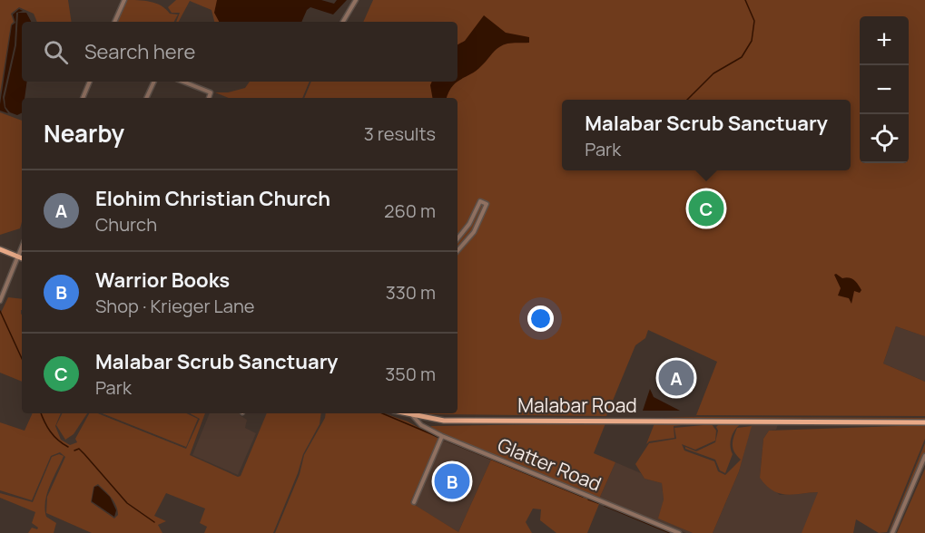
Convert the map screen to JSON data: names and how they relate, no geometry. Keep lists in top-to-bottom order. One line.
{"streets":{"main road":["Malabar Road"],"street":["Glatter Road"]},"crossings":[["Malabar Road","Glatter Road"]],"page":{"map_buttons":["+","−"],"search":"Search here","heading":["Nearby","3 results"],"popup":["Malabar Scrub Sanctuary","Park"],"list":[{"mark":"A","name":"Elohim Christian Church","note":"Church","value":"260 m"},{"mark":"B","name":"Warrior Books","note":"Shop · Krieger Lane","value":"330 m"},{"mark":"C","name":"Malabar Scrub Sanctuary","note":"Park","value":"350 m"}],"pins":["C","A","B"]}}
